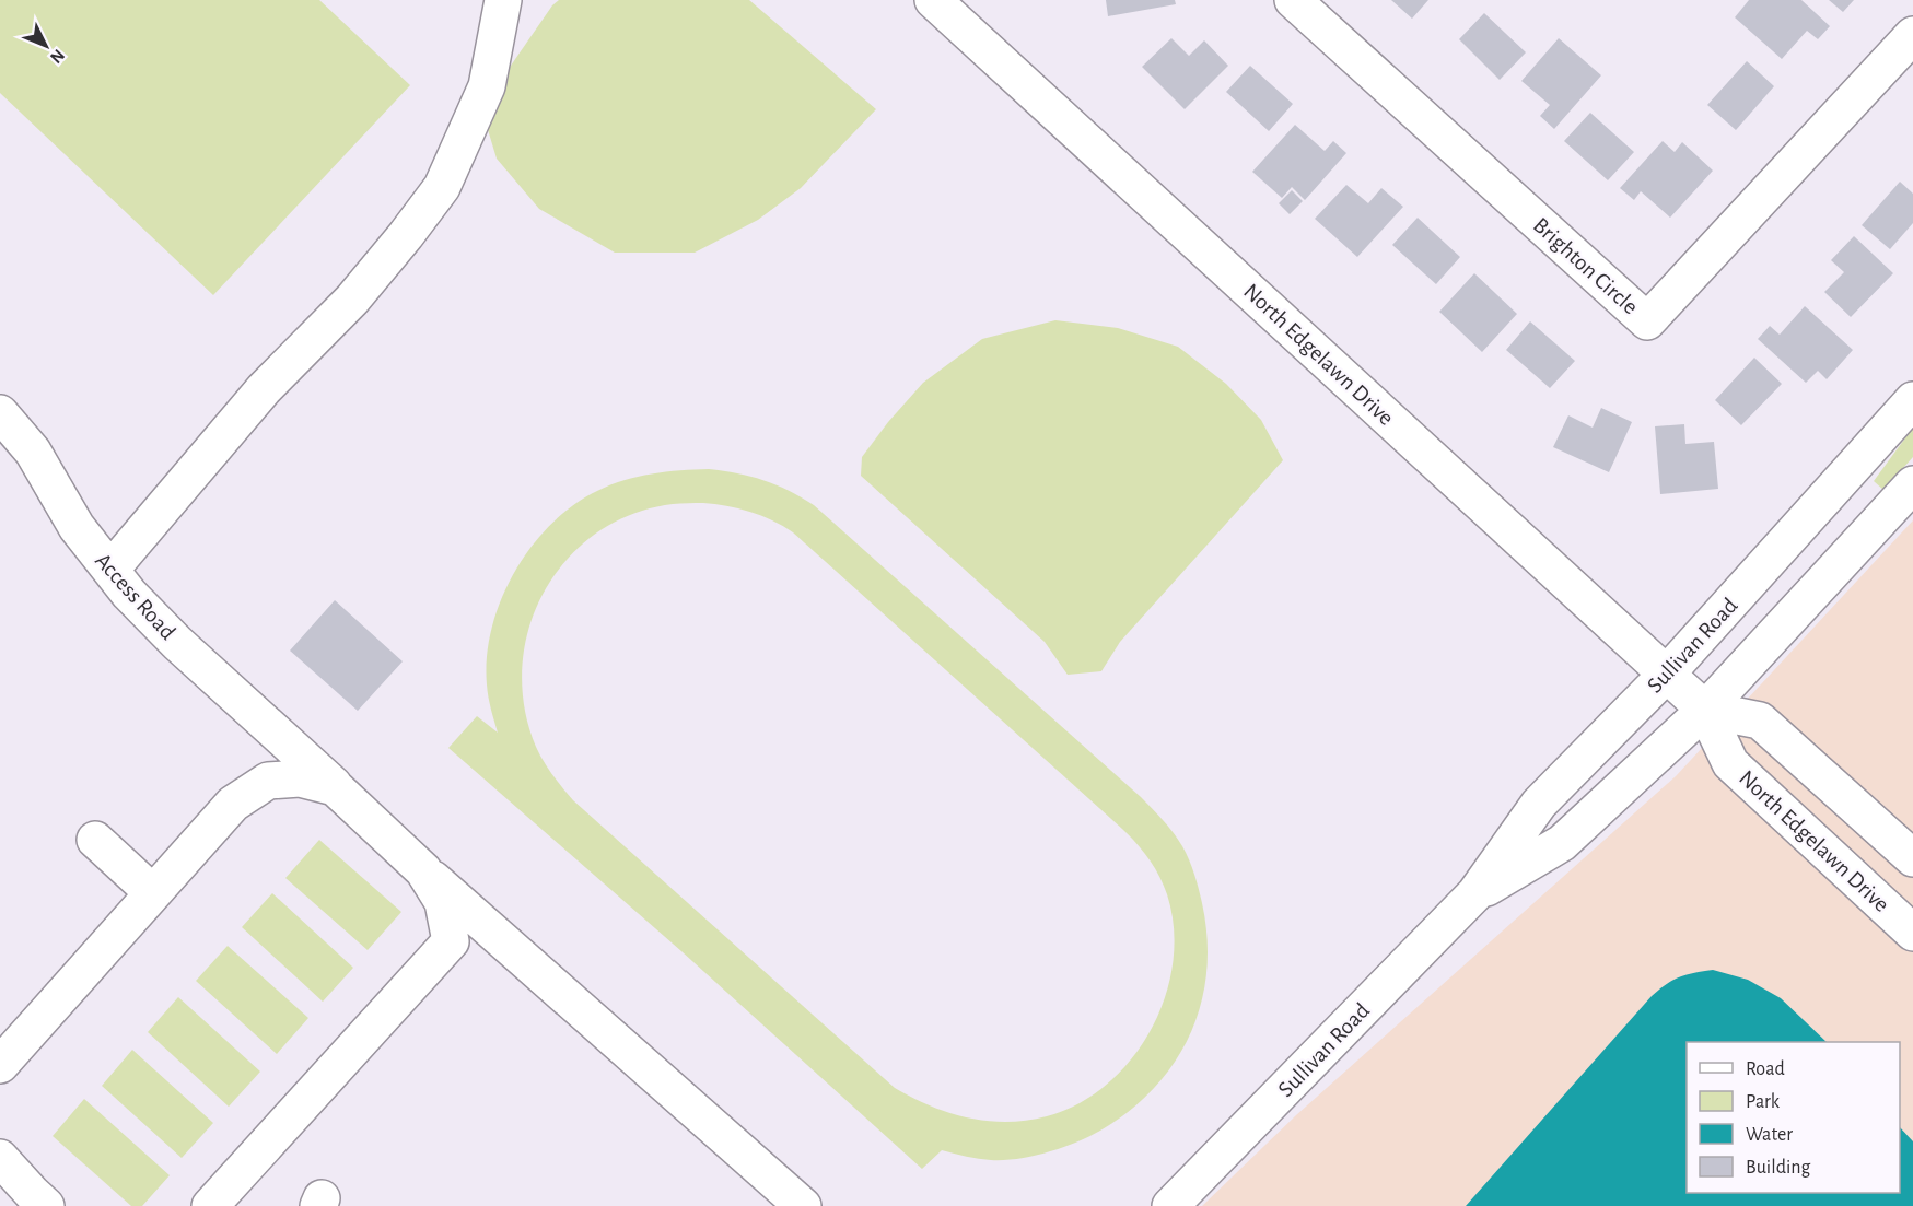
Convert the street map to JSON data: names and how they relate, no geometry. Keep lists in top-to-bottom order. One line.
{"streets":{"street":["Brighton Circle","North Edgelawn Drive","Access Road","Sullivan Road"]},"crossings":[["North Edgelawn Drive","Sullivan Road"]],"legend":["Road","Park","Water","Building"],"north":"bottom right"}
